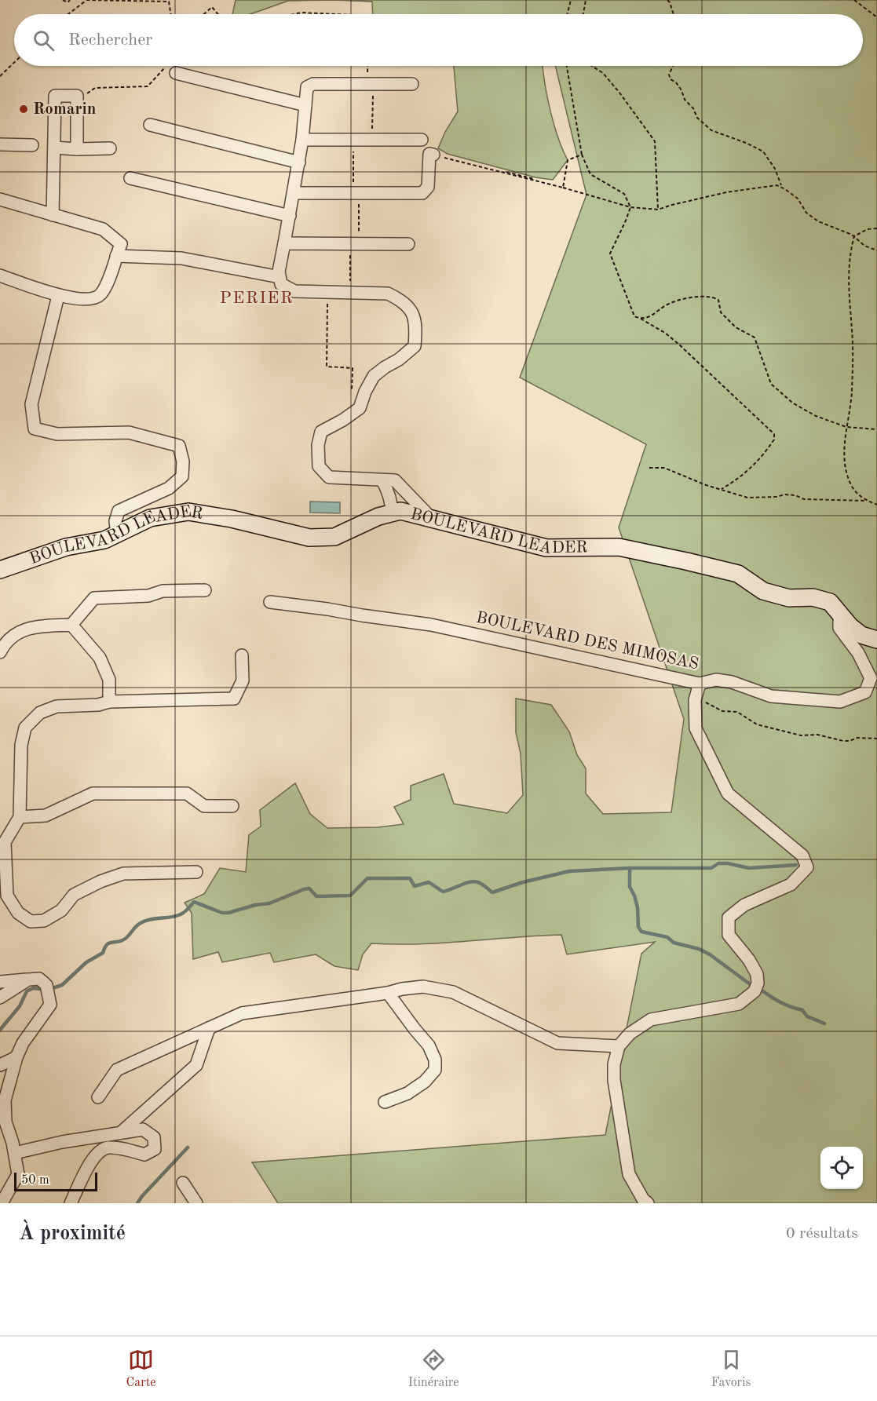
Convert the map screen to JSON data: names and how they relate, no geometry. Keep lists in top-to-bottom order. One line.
{"streets":{"street":["BOULEVARD LEADER","BOULEVARD DES MIMOSAS"]},"crossings":[["BOULEVARD LEADER","BOULEVARD DES MIMOSAS"]],"districts":["PERIER"],"places":["Romarin"],"scale_bar":"50 m","page":{"search":"Rechercher","scale":"50 m","heading":["À proximité","0 résultats"],"nav":["Carte","Itinéraire","Favoris"]}}
